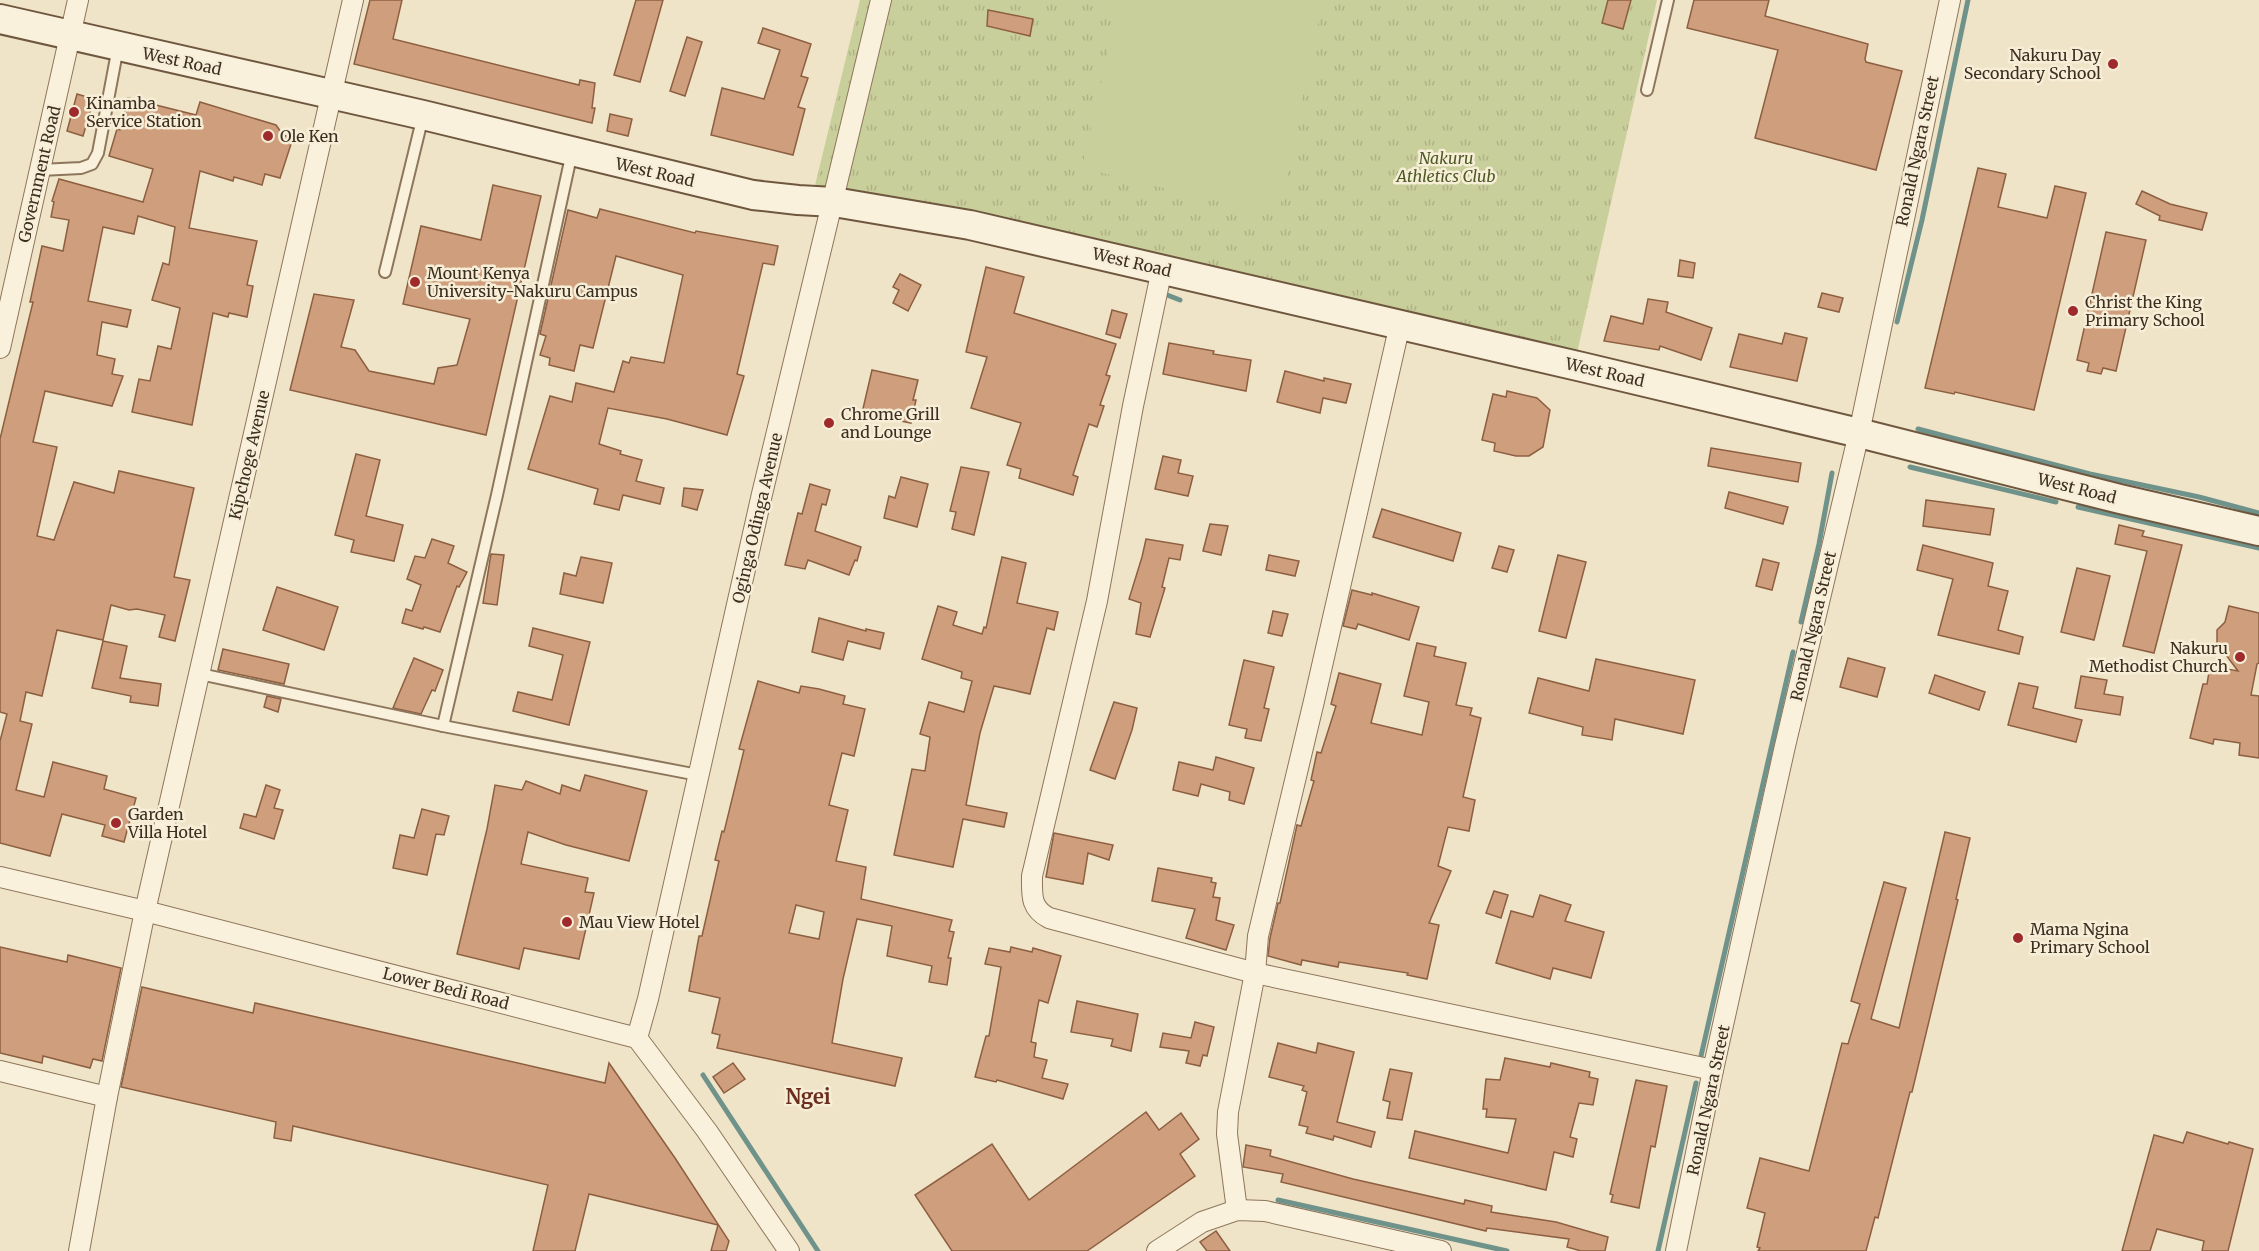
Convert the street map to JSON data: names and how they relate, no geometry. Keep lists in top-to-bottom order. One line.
{"streets":{"street":["West Road","Ronald Ngara Street","Government Road","Kipchoge Avenue","Oginga Odinga Avenue","Lower Bedi Road"]},"crossings":[["West Road","Ronald Ngara Street"],["West Road","Government Road"],["West Road","Kipchoge Avenue"],["West Road","Oginga Odinga Avenue"],["Kipchoge Avenue","Lower Bedi Road"],["Oginga Odinga Avenue","Lower Bedi Road"]],"districts":["Ngei"],"parks":["Nakuru Athletics Club"],"places":["Nakuru Day Secondary School","Kinamba Service Station","Ole Ken","Mount Kenya University-Nakuru Campus","Christ the King Primary School","Chrome Grill and Lounge","Nakuru Methodist Church","Garden Villa Hotel","Mau View Hotel","Mama Ngina Primary School"]}
